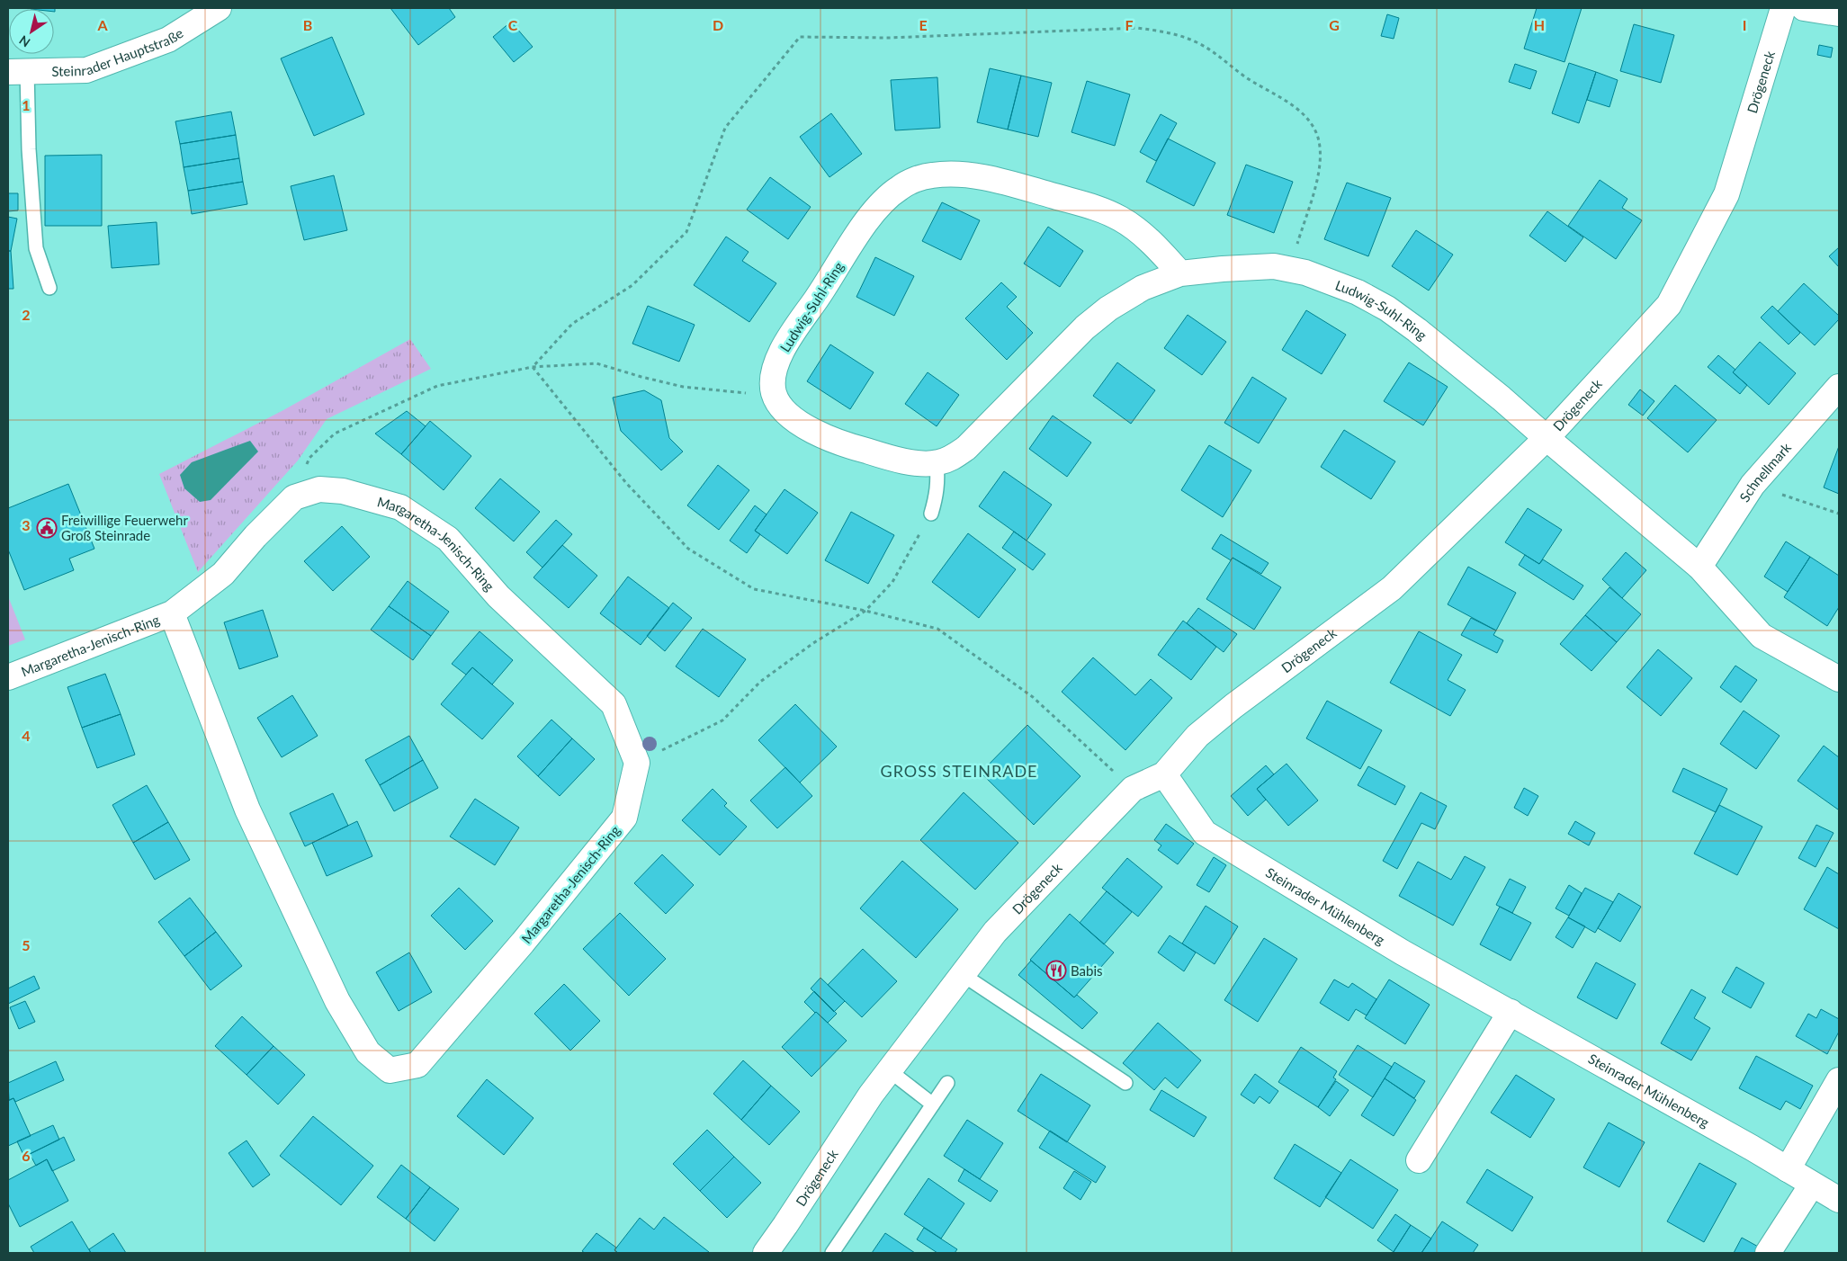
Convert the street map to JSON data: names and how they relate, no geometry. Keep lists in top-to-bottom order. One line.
{"streets":{"street":["Steinrader Hauptstraße","Drögeneck","Ludwig-Suhl-Ring","Schnellmark","Margaretha-Jenisch-Ring","Steinrader Mühlenberg"]},"crossings":[["Drögeneck","Ludwig-Suhl-Ring"],["Drögeneck","Steinrader Mühlenberg"]],"districts":["GROSS STEINRADE"],"places":{"public building":["Freiwillige Feuerwehr Groß Steinrade"],"restaurant":["Babis"]},"north":"bottom left","grid":{"columns":["A","B","C","D","E","F","G","H","I"],"rows":["1","2","3","4","5","6"]}}
